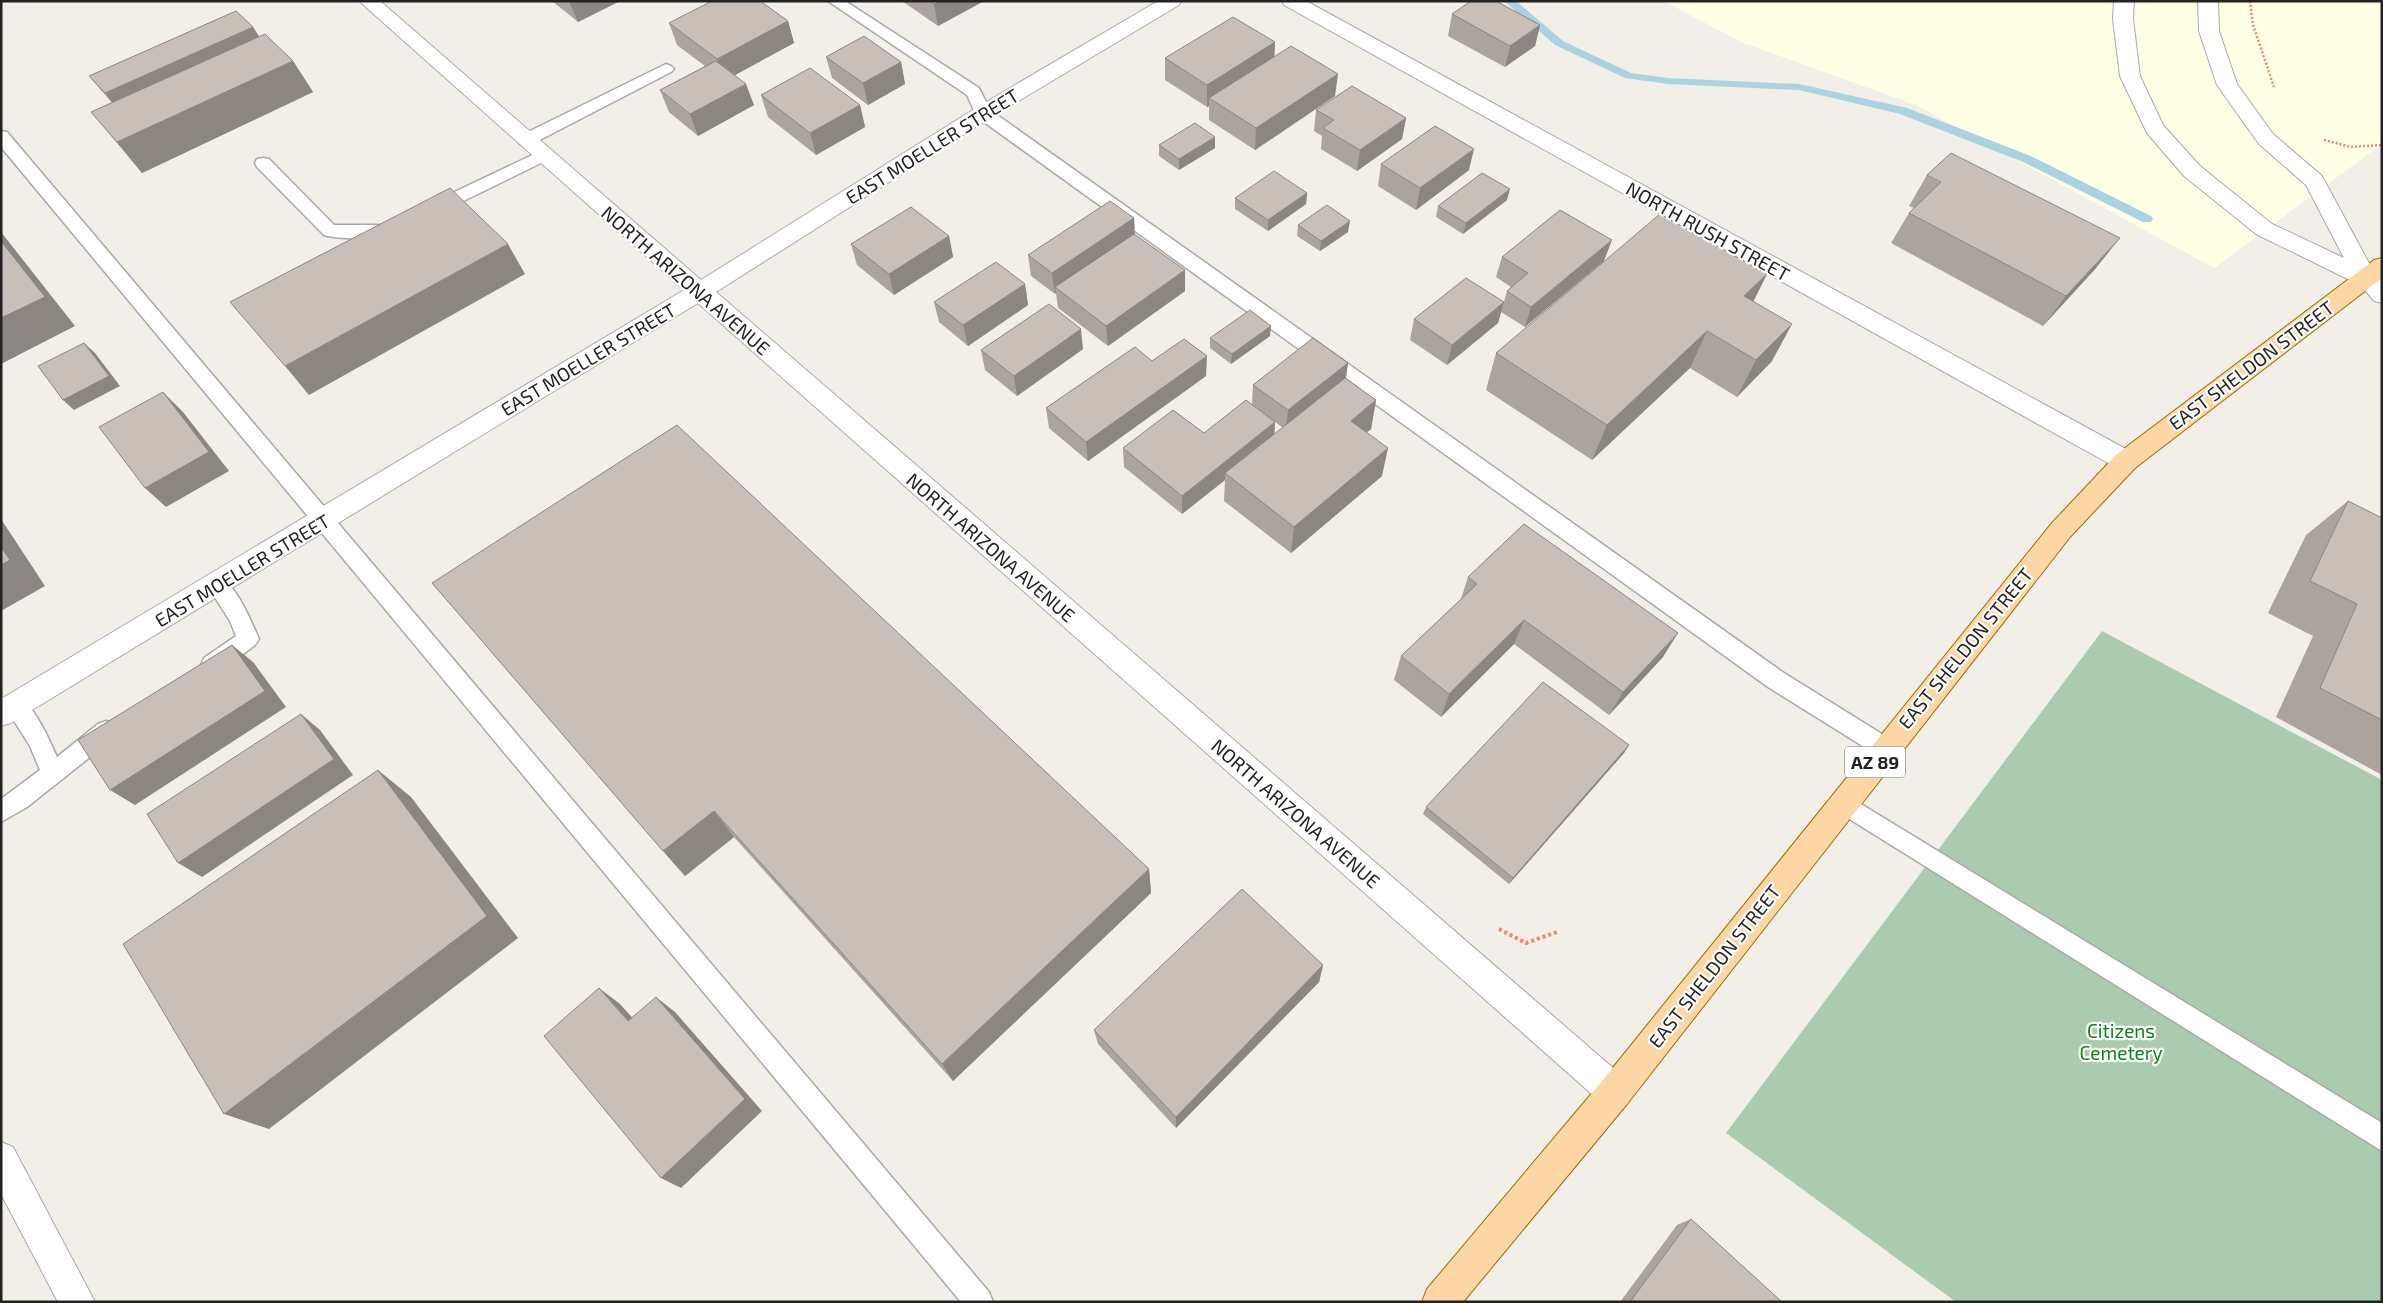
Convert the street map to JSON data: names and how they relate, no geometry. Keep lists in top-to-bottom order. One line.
{"streets":{"main road":["EAST SHELDON STREET","AZ 89"],"street":["EAST MOELLER STREET","NORTH RUSH STREET","NORTH ARIZONA AVENUE"]},"crossings":[["EAST MOELLER STREET","NORTH ARIZONA AVENUE"],["NORTH RUSH STREET","EAST SHELDON STREET"],["NORTH ARIZONA AVENUE","EAST SHELDON STREET"]],"parks":["Citizens Cemetery"]}
